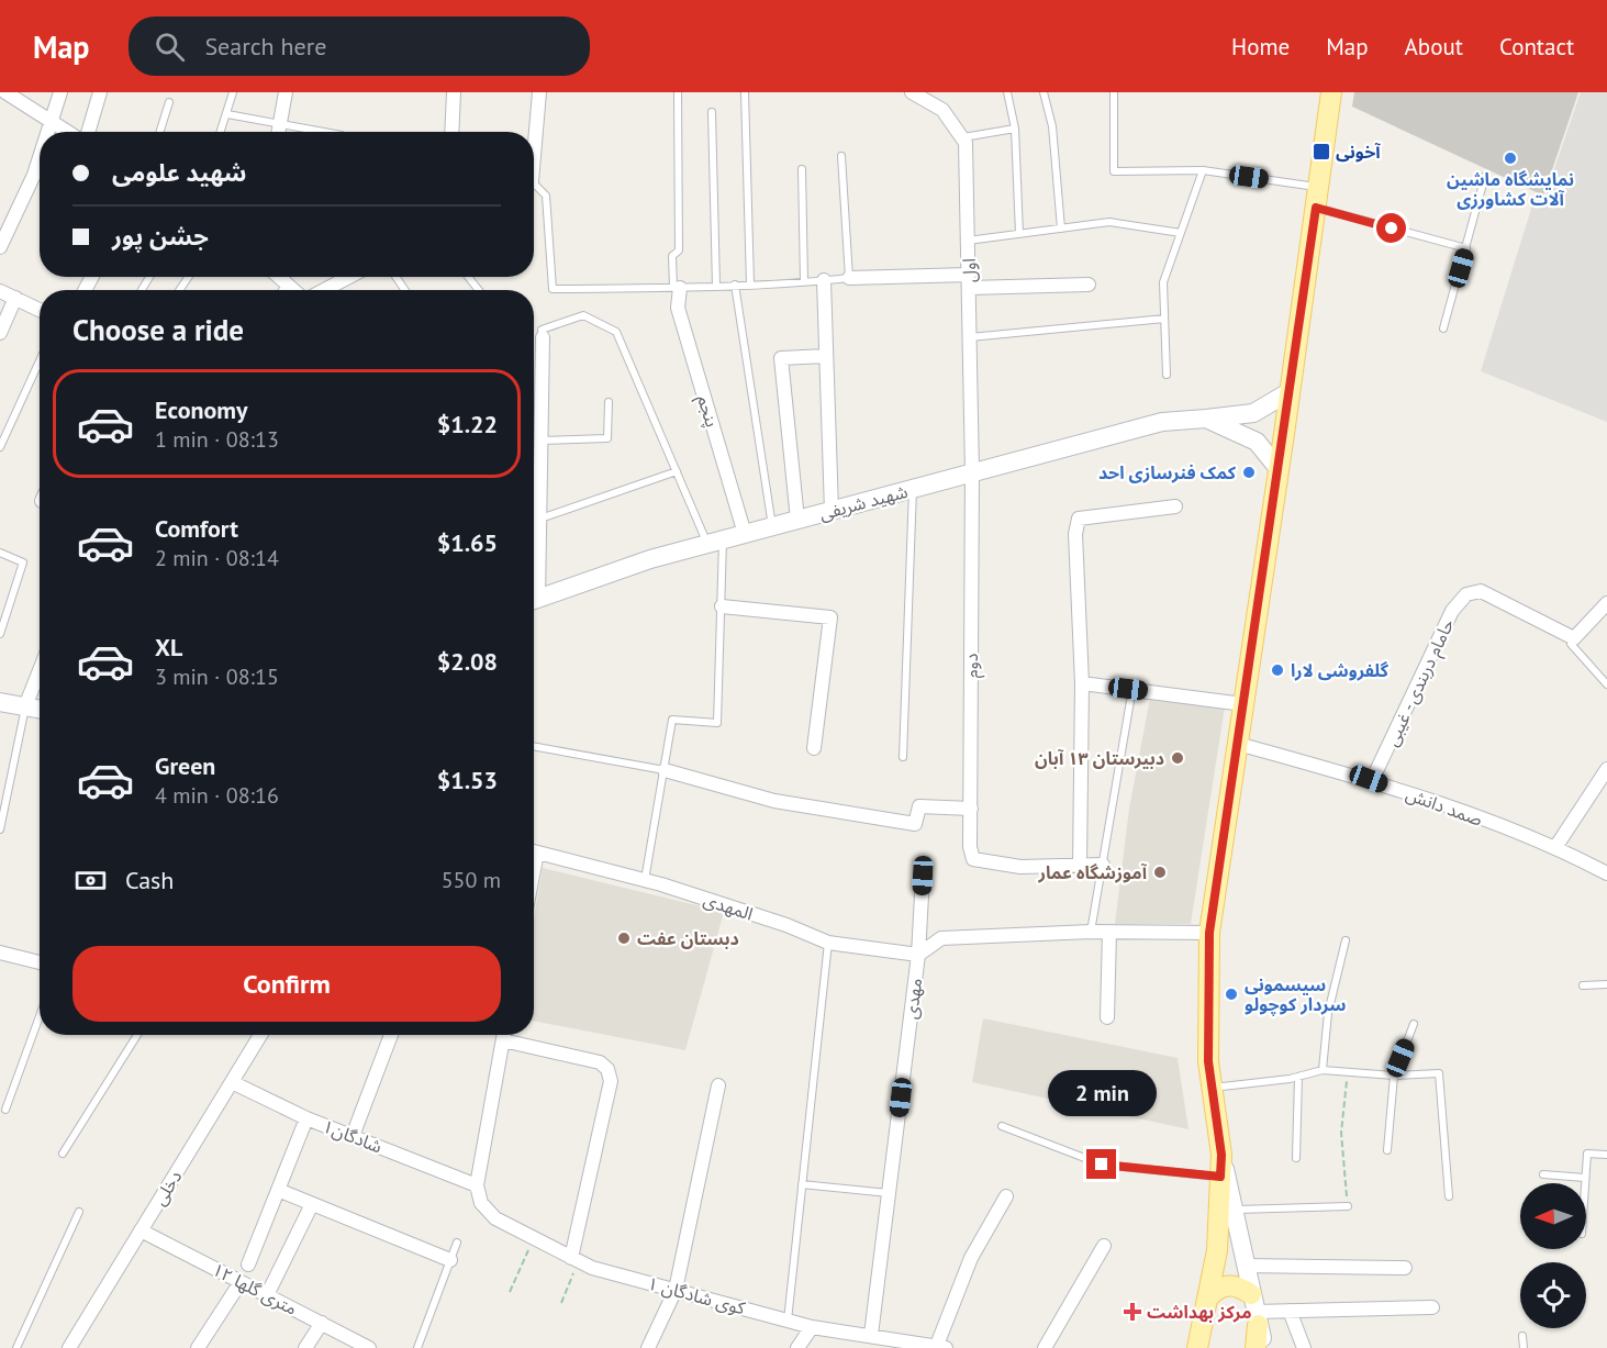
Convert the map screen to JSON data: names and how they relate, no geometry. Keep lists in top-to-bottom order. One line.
{"streets":{"main road":["شهید شریفی"],"street":["اول","پنجم","دوم","حامام دربندی - غیبی","صمد دانش","المهدی","مهدی","شادگان۱","دخلی","۱۲ متری گلها","کوی شادگان ۱"]},"crossings":[["اول","شهید شریفی"],["اول","دوم"],["پنجم","شهید شریفی"],["شهید شریفی","دوم"],["حامام دربندی - غیبی","صمد دانش"],["المهدی","مهدی"],["مهدی","کوی شادگان ۱"],["شادگان۱","دخلی"],["شادگان۱","کوی شادگان ۱"],["دخلی","۱۲ متری گلها"]],"places":{"transit":["آخونی"],"other":["نمایشگاه ماشین آلات کشاورزی","کمک فنرسازی احد","گلفروشی لارا","دبیرستان ۱۳ آبان","آموزشگاه عمار","دبستان عفت","سیسمونی سردار کوچولو"],"health":["مرکز بهداشت"]},"north":"left","page":{"header":"Map","search":"Search here","nav":["Home","Map","About","Contact"],"banner":["شهید علومی","جشن پور"],"heading":"Choose a ride","list":[{"name":"Economy","note":"1 min · 08:13","value":"$1.22"},{"name":"Comfort","note":"2 min · 08:14","value":"$1.65"},{"name":"XL","note":"3 min · 08:15","value":"$2.08"},{"name":"Green","note":"4 min · 08:16","value":"$1.53"}],"pay":["Cash","550 m"],"buttons":"Confirm","bubble":"2 min"}}
